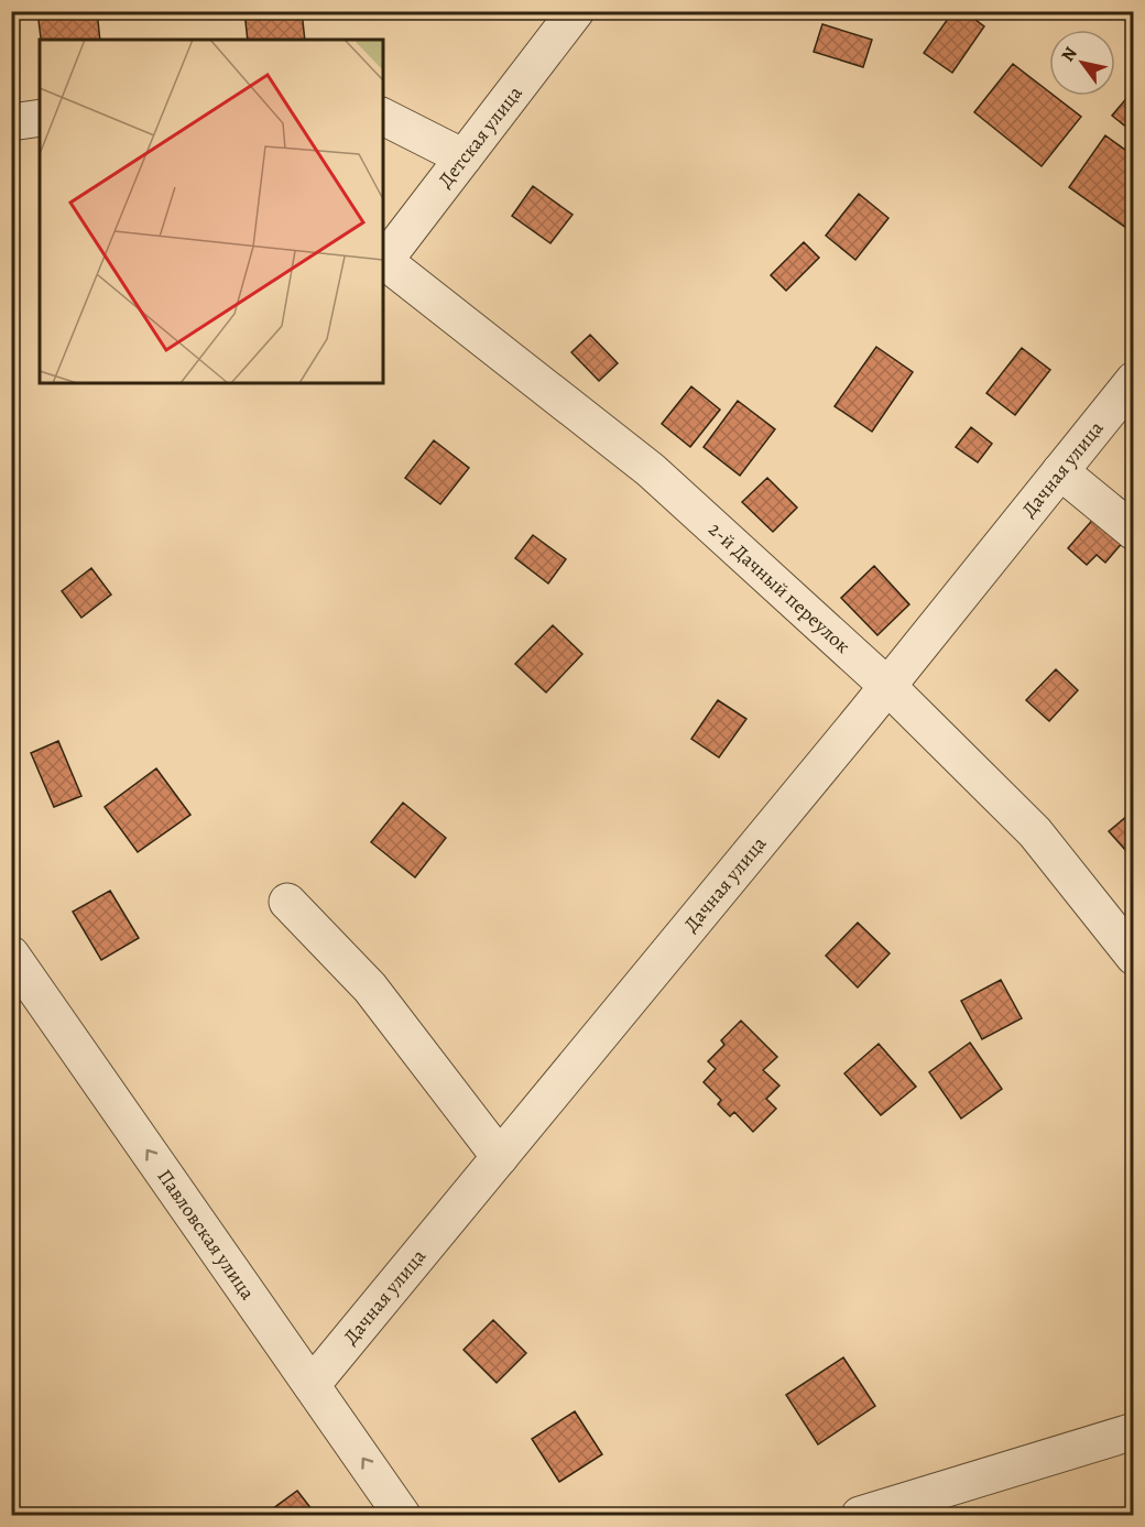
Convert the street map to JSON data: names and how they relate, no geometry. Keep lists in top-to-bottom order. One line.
{"streets":{"street":["Детская улица","Дачная улица","2-й Дачный переулок","Павловская улица"]},"crossings":[["Детская улица","2-й Дачный переулок"],["Дачная улица","2-й Дачный переулок"],["Дачная улица","Павловская улица"]],"north":"top left"}
